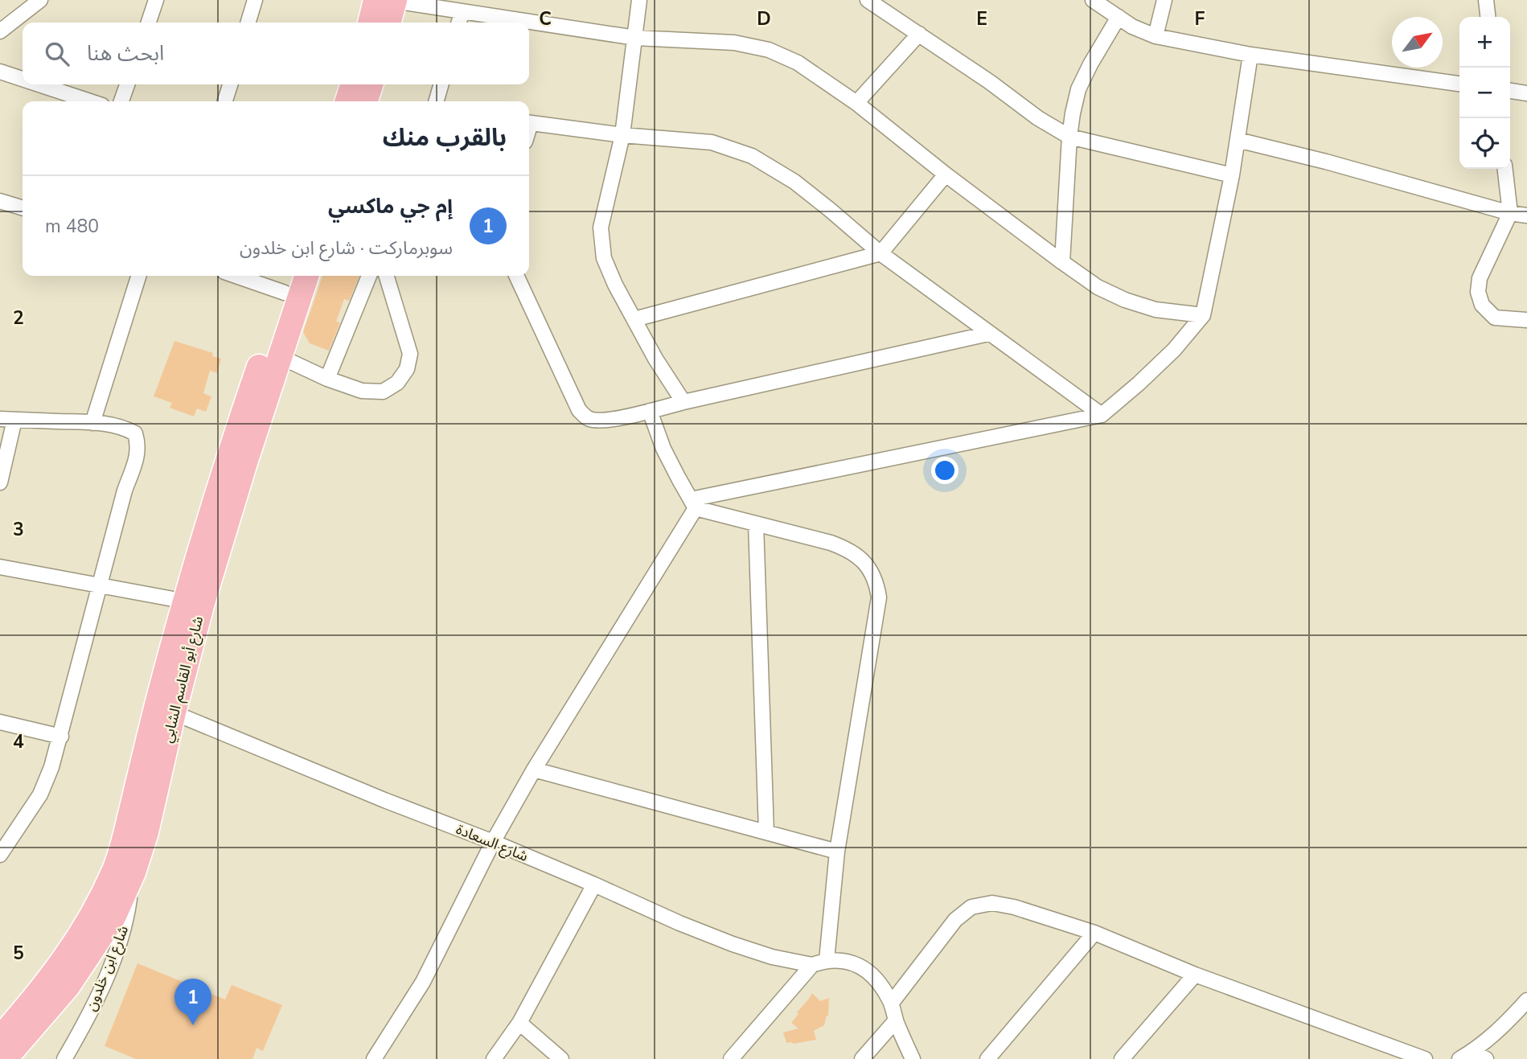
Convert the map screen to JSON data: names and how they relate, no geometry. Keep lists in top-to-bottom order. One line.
{"streets":{"main road":["شارع أبو القاسم الشابي"],"street":["شارع السعادة","شارع ابن خلدون"]},"crossings":[["شارع أبو القاسم الشابي","شارع السعادة"],["شارع أبو القاسم الشابي","شارع ابن خلدون"]],"north":"top right","page":{"map_buttons":["+","−"],"search":"ابحث هنا","heading":"بالقرب منك","list":[{"mark":"1","name":"إم جي ماكسي","note":"سوبرماركت · شارع ابن خلدون","value":"480 m"}],"pins":"1"},"grid":{"columns":["C","D","E","F"],"rows":["2","3","4","5"]}}
